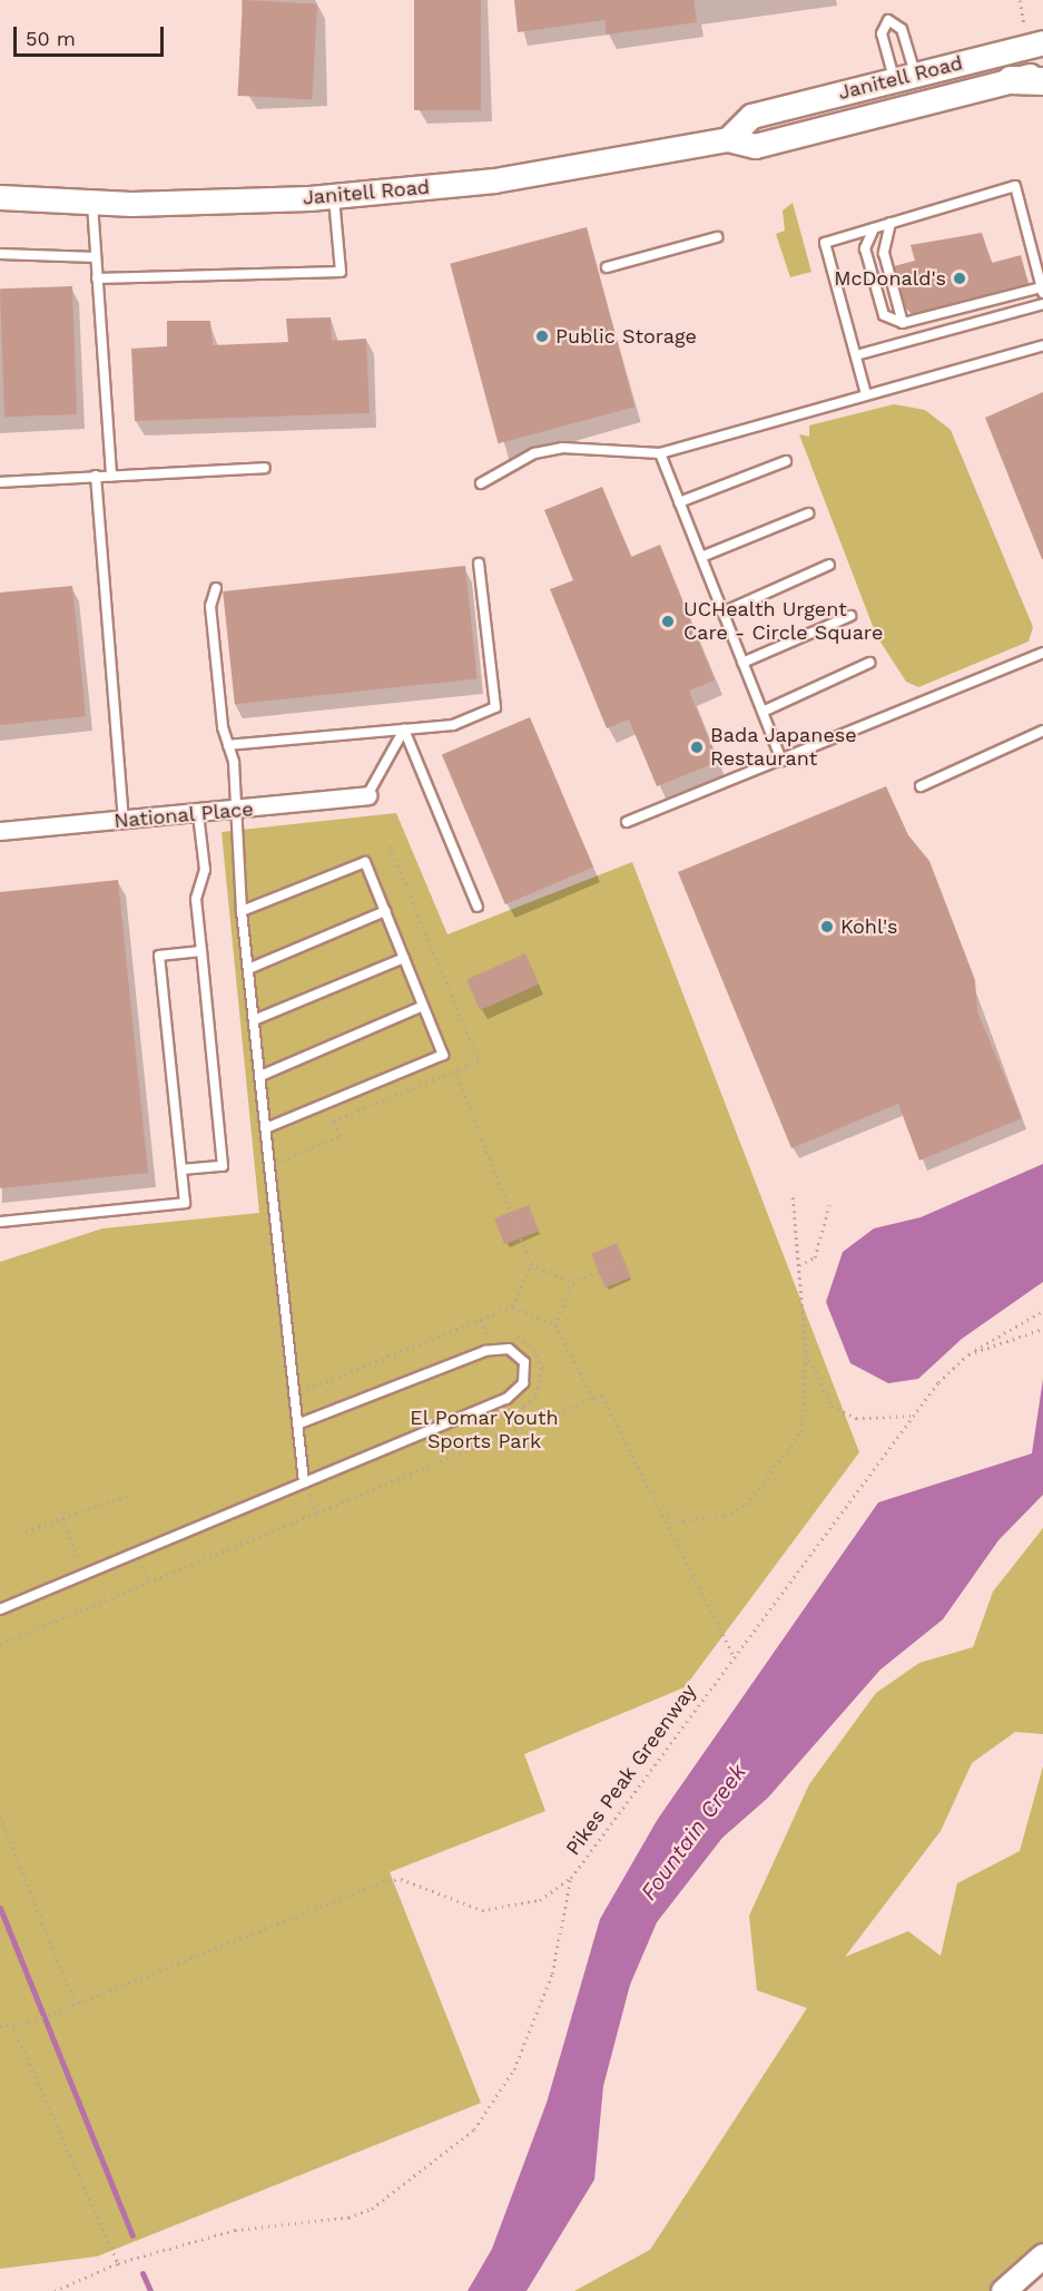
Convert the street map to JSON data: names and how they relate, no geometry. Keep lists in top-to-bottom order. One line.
{"streets":{"street":["Janitell Road","National Place"],"path":["Pikes Peak Greenway"]},"water":["Fountain Creek"],"parks":["El Pomar Youth Sports Park"],"places":["McDonald's","Public Storage","UCHealth Urgent Care - Circle Square","Bada Japanese Restaurant","Kohl's"],"scale_bar":"50 m"}
